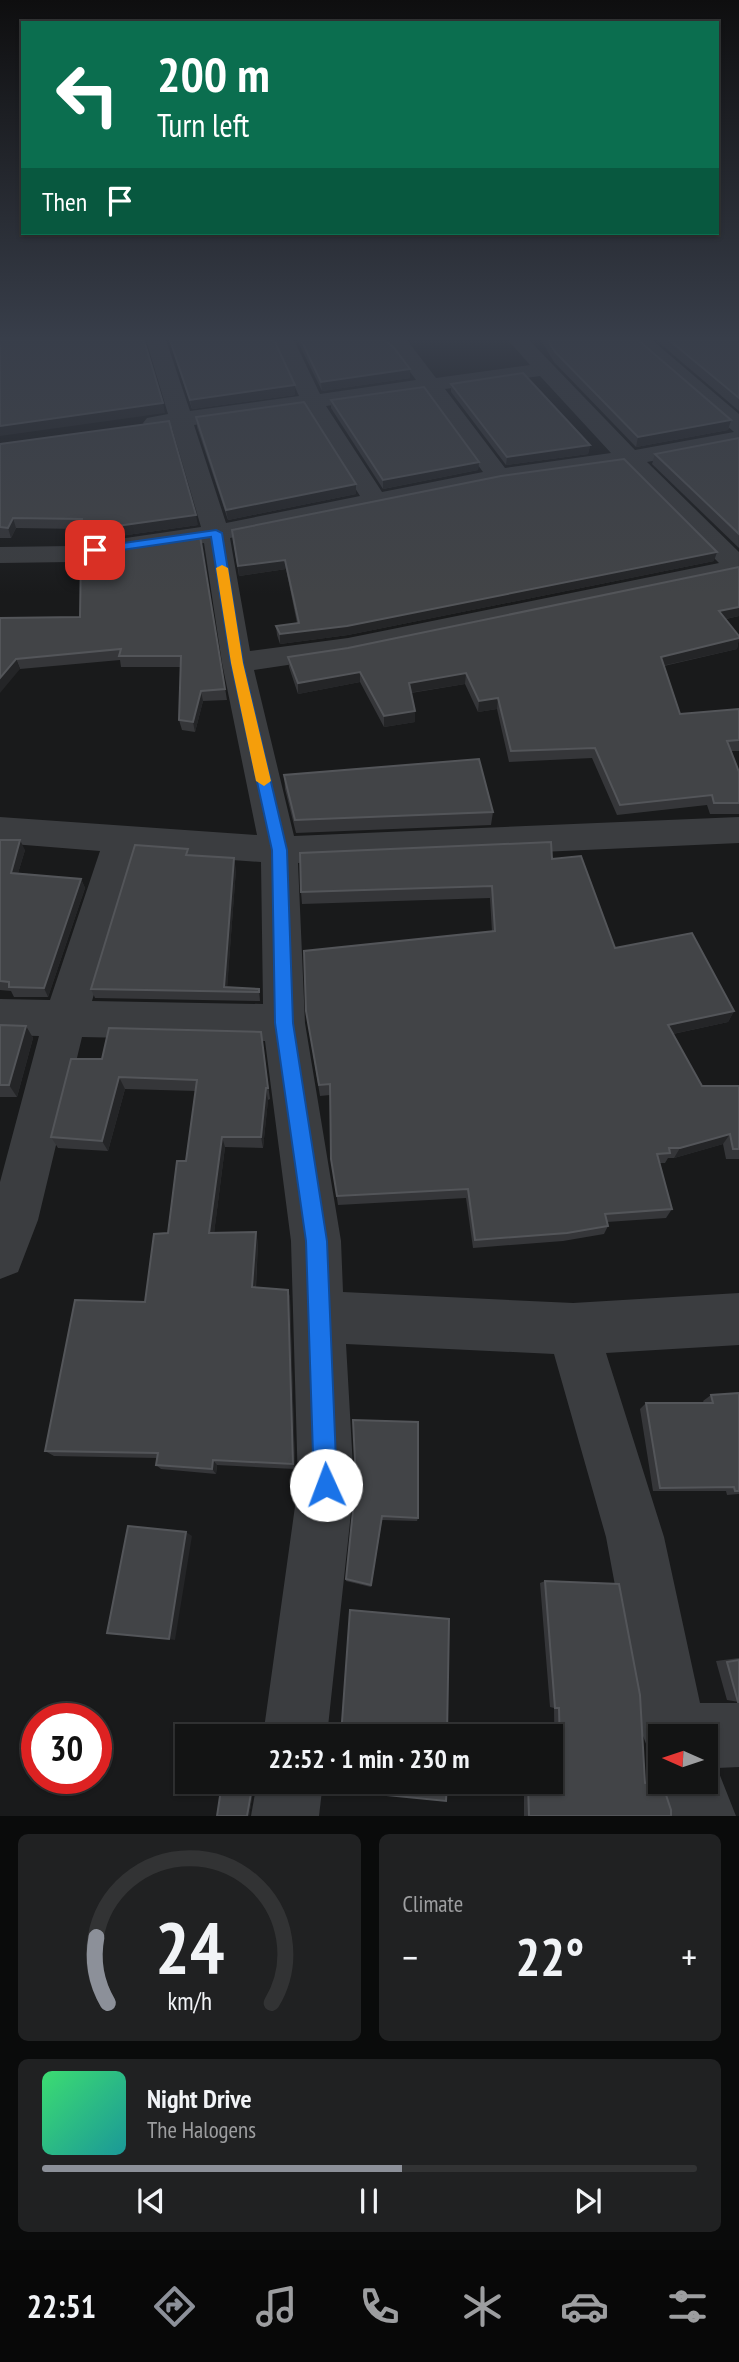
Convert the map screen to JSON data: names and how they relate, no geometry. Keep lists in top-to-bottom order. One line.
{"north":"left","page":{"turn":["200 m","Turn left"],"then":"Then","limit":"30","trip":"22:52 · 1 min · 230 m","tile":"Climate","heat":["−","22°","+"],"song":["Night Drive","The Halogens"],"tabs":"22:51","gauge":["24","km/h"]}}
